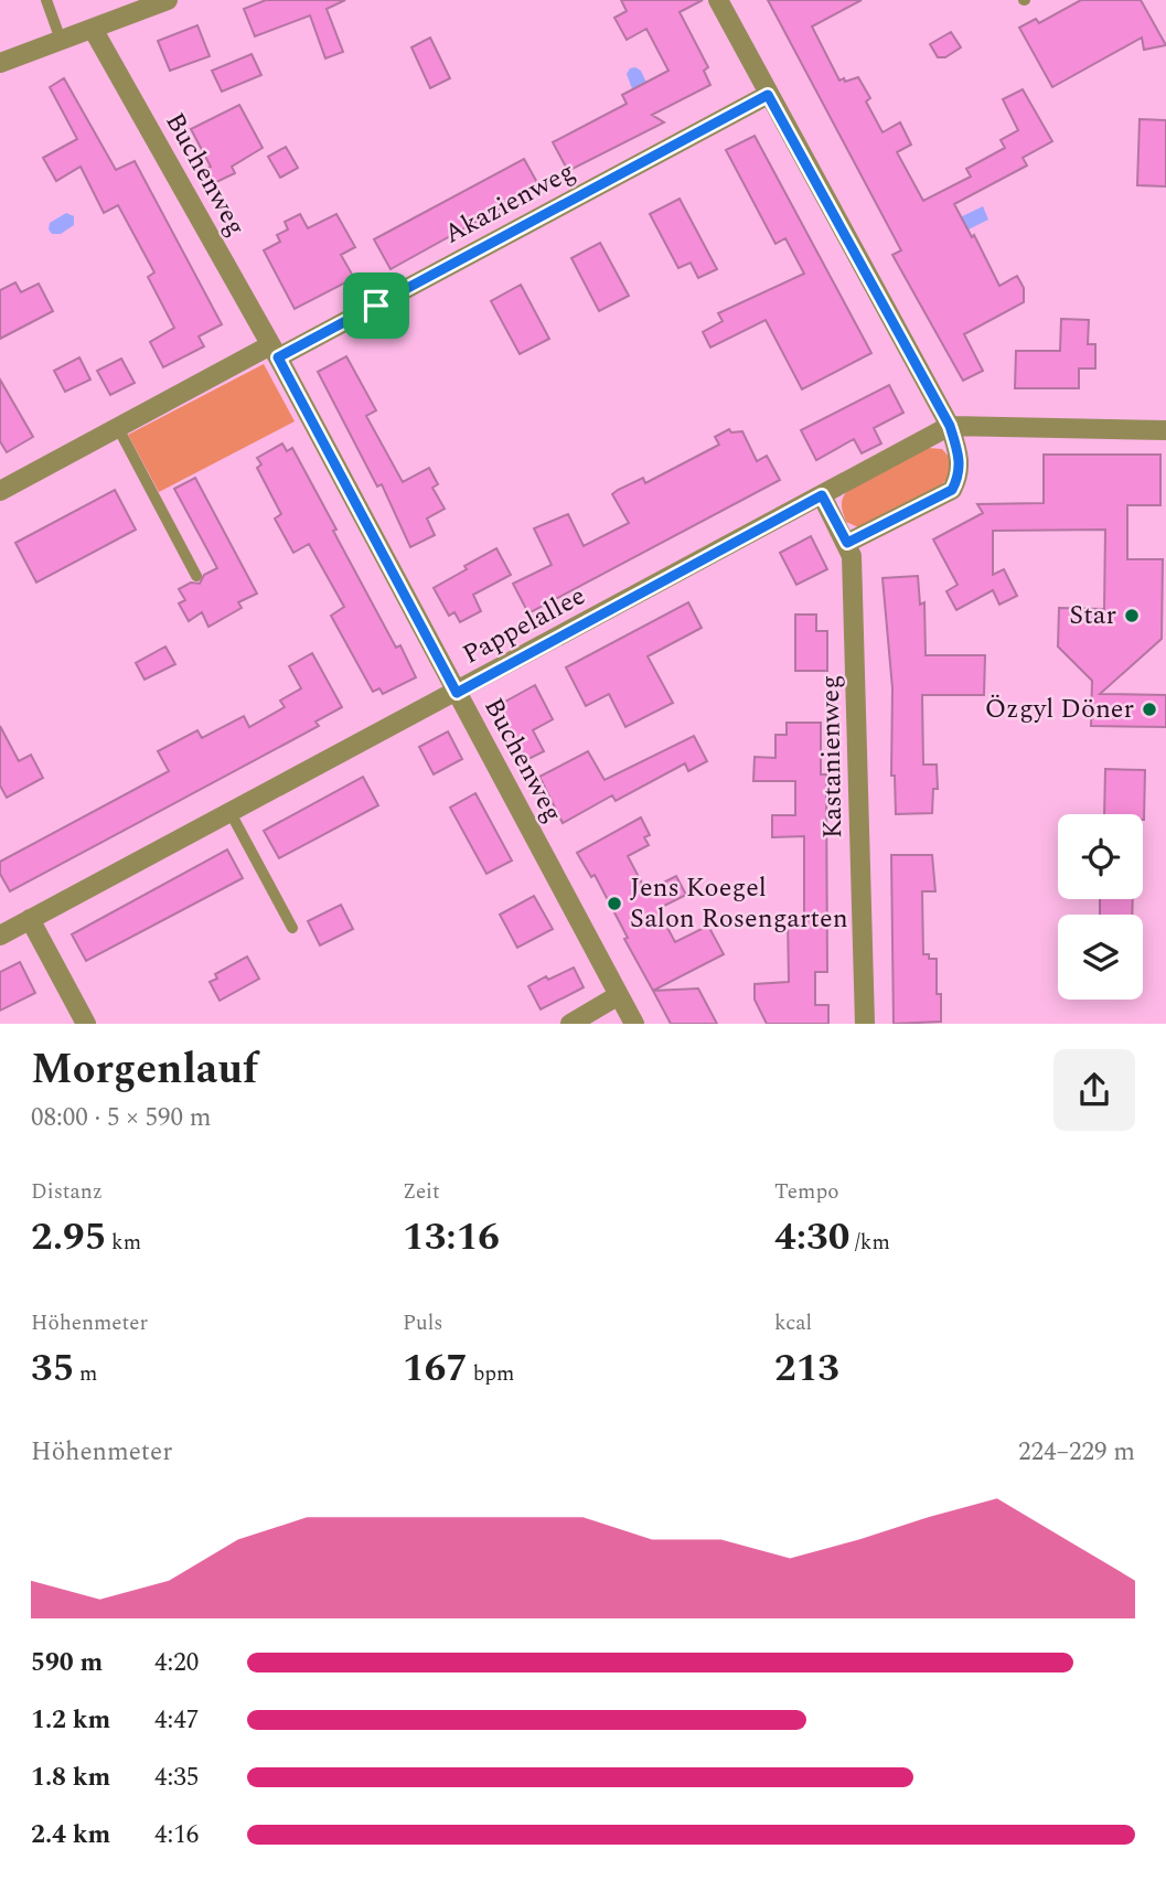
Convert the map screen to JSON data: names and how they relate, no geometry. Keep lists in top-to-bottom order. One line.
{"streets":{"street":["Buchenweg","Akazienweg","Pappelallee","Kastanienweg"]},"crossings":[["Buchenweg","Akazienweg"],["Buchenweg","Pappelallee"],["Pappelallee","Kastanienweg"]],"places":["Star","Özgyl Döner","Jens Koegel Salon Rosengarten"],"page":{"heading":["Morgenlauf","08:00 · 5 × 590 m"],"stats":[["Distanz","2.95 km"],["Zeit","13:16"],["Tempo","4:30 /km"],["Höhenmeter","35 m"],["Puls","167 bpm"],["kcal","213"]],"chart":["Höhenmeter","224–229 m"],"list":[{"name":"590 m","note":"4:20"},{"name":"1.2 km","note":"4:47"},{"name":"1.8 km","note":"4:35"},{"name":"2.4 km","note":"4:16"}]}}
